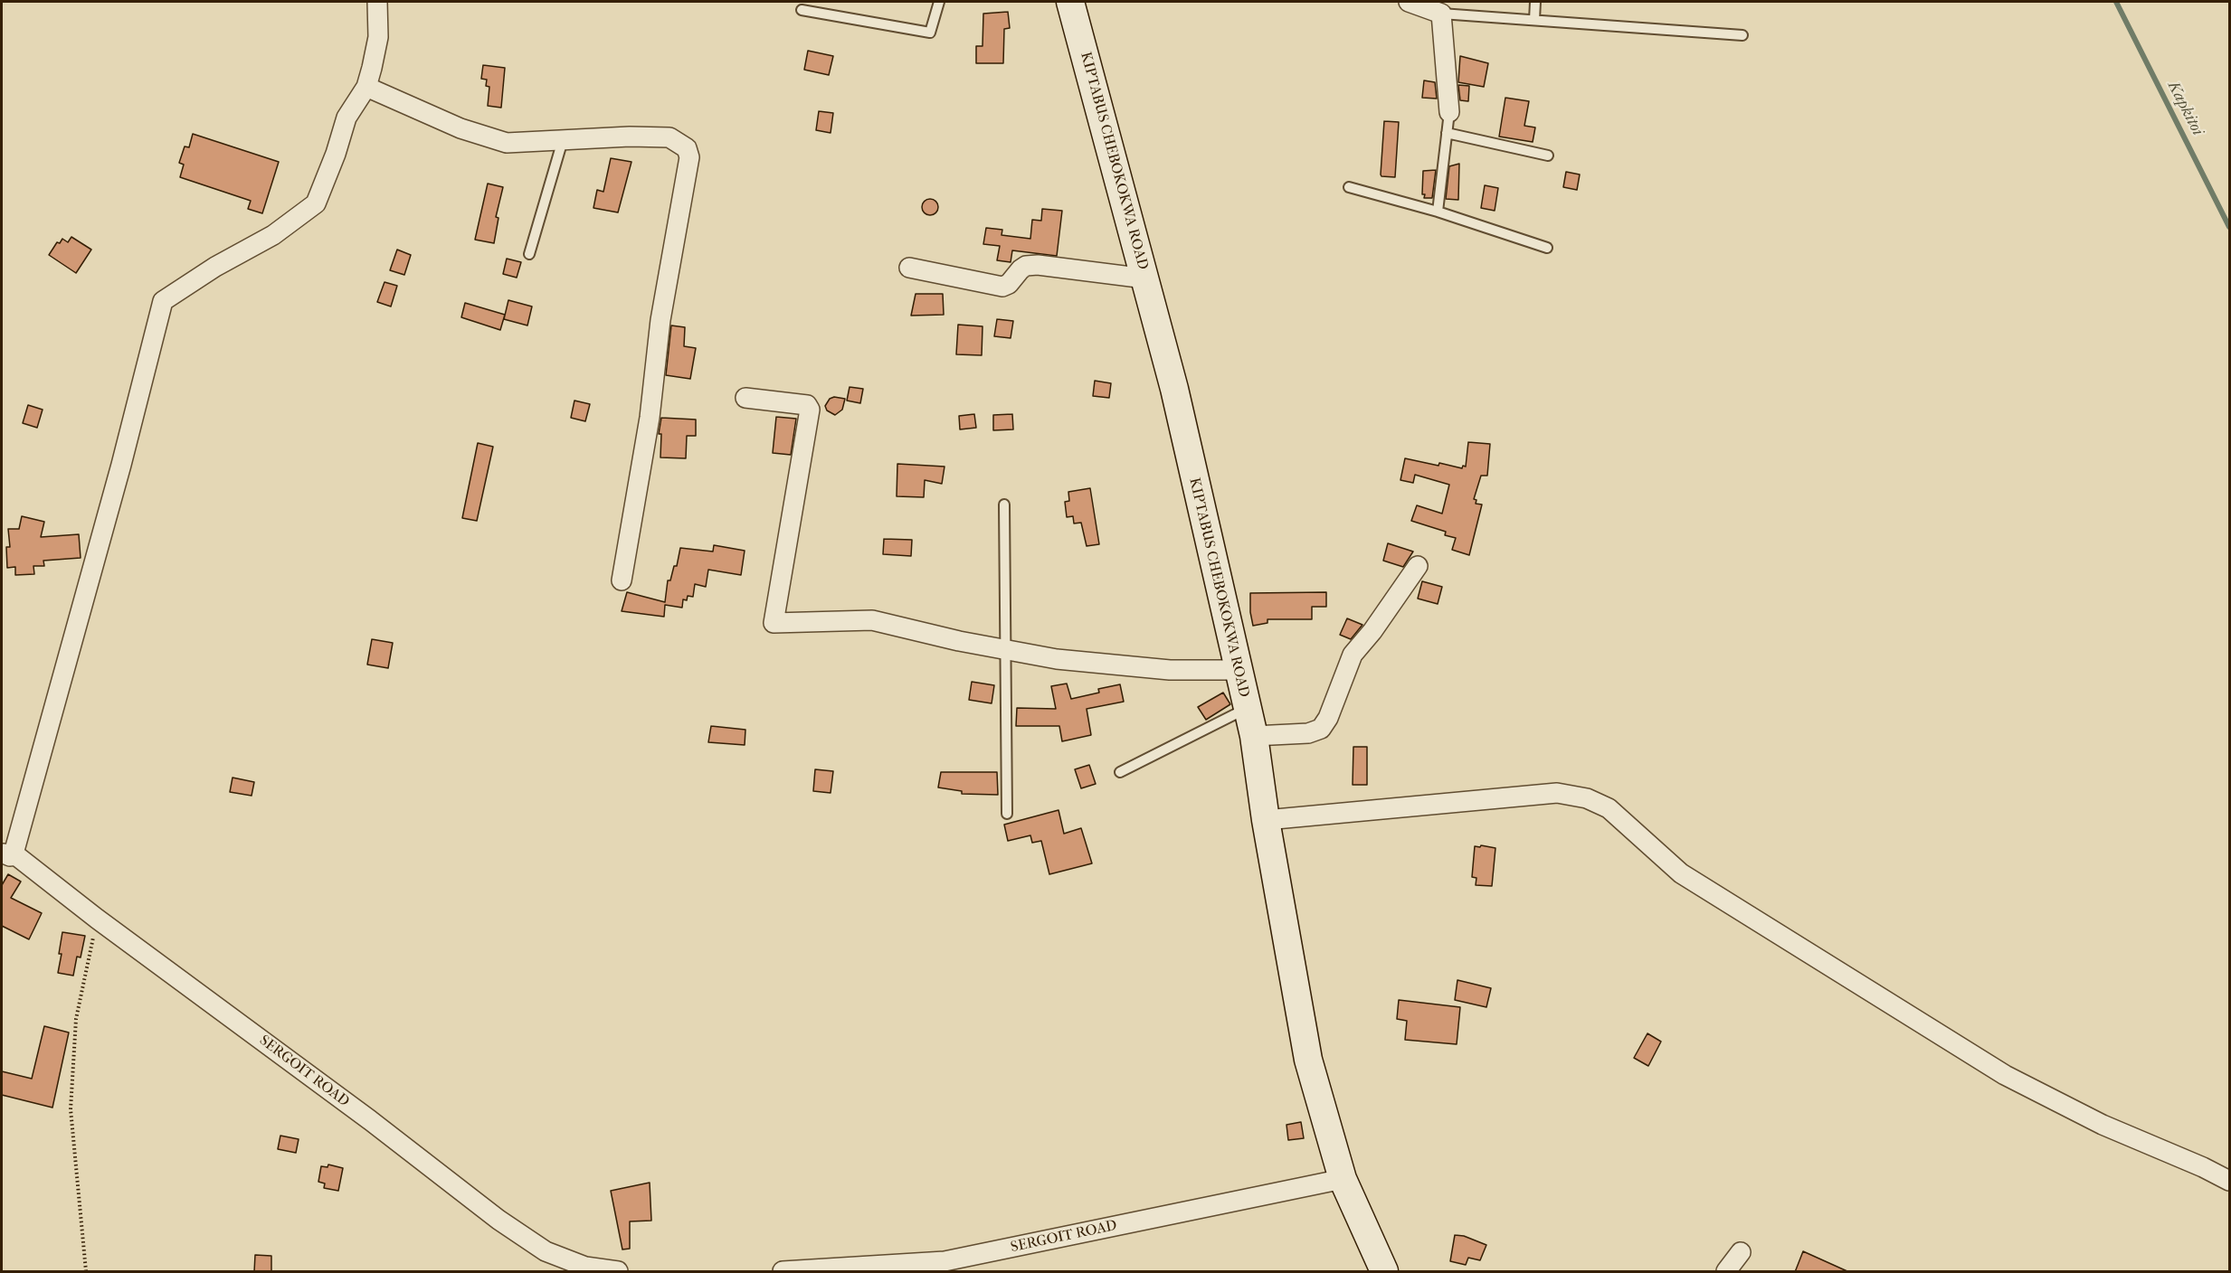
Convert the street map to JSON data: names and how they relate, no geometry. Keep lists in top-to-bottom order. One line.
{"streets":{"street":["KIPTABUS CHEBOKOKWA ROAD","SERGOIT ROAD"]},"crossings":[["KIPTABUS CHEBOKOKWA ROAD","SERGOIT ROAD"]],"water":["Kapkitoi"]}
